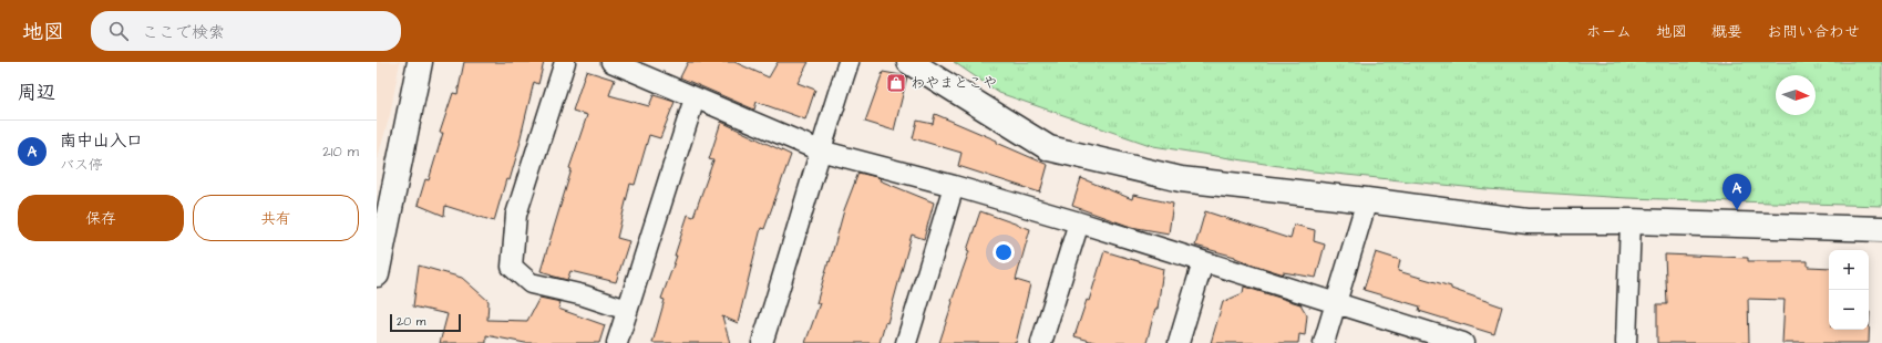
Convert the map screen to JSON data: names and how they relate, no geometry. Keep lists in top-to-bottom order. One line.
{"places":{"shop":["わやまとこや"]},"scale_bar":"20 m","north":"right","page":{"header":"地図","search":"ここで検索","nav":["ホーム","地図","概要","お問い合わせ"],"heading":"周辺","list":[{"mark":"A","name":"南中山入口","note":"バス停","value":"210 m"}],"pins":"A","buttons":["保存","共有"],"map_buttons":["+","−"],"scale":"20 m"}}
